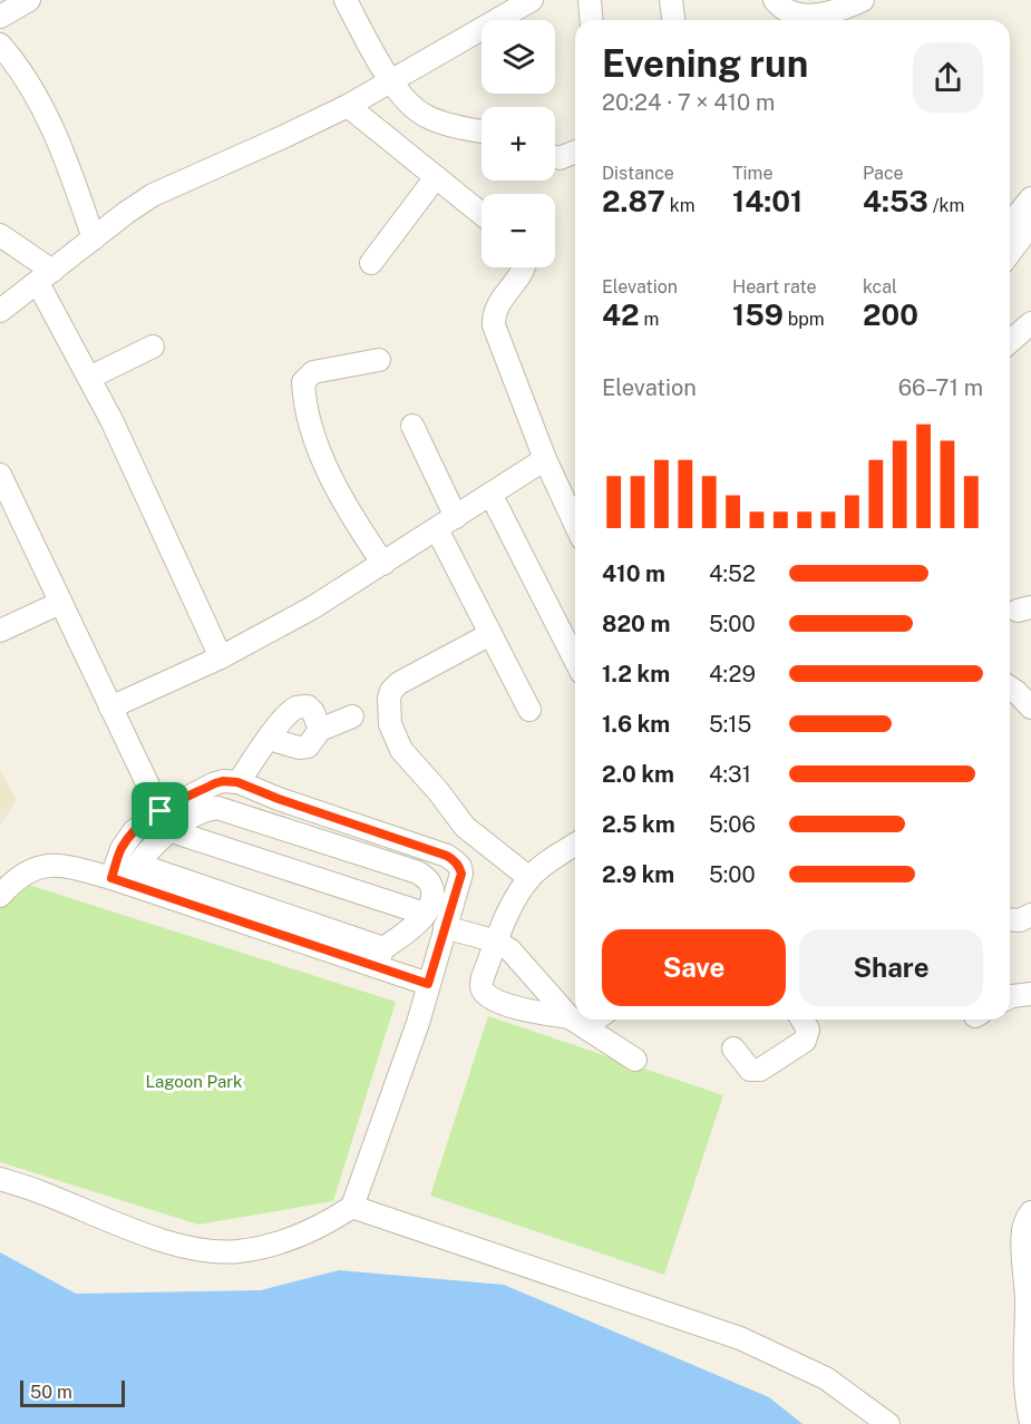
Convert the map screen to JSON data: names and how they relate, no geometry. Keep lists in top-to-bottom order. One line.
{"parks":["Lagoon Park"],"scale_bar":"50 m","page":{"map_buttons":["+","−"],"heading":["Evening run","20:24 · 7 × 410 m"],"stats":[["Distance","2.87 km"],["Time","14:01"],["Pace","4:53 /km"],["Elevation","42 m"],["Heart rate","159 bpm"],["kcal","200"]],"chart":["Elevation","66–71 m"],"list":[{"name":"410 m","note":"4:52"},{"name":"820 m","note":"5:00"},{"name":"1.2 km","note":"4:29"},{"name":"1.6 km","note":"5:15"},{"name":"2.0 km","note":"4:31"},{"name":"2.5 km","note":"5:06"},{"name":"2.9 km","note":"5:00"}],"buttons":["Save","Share"],"scale":"50 m"}}
